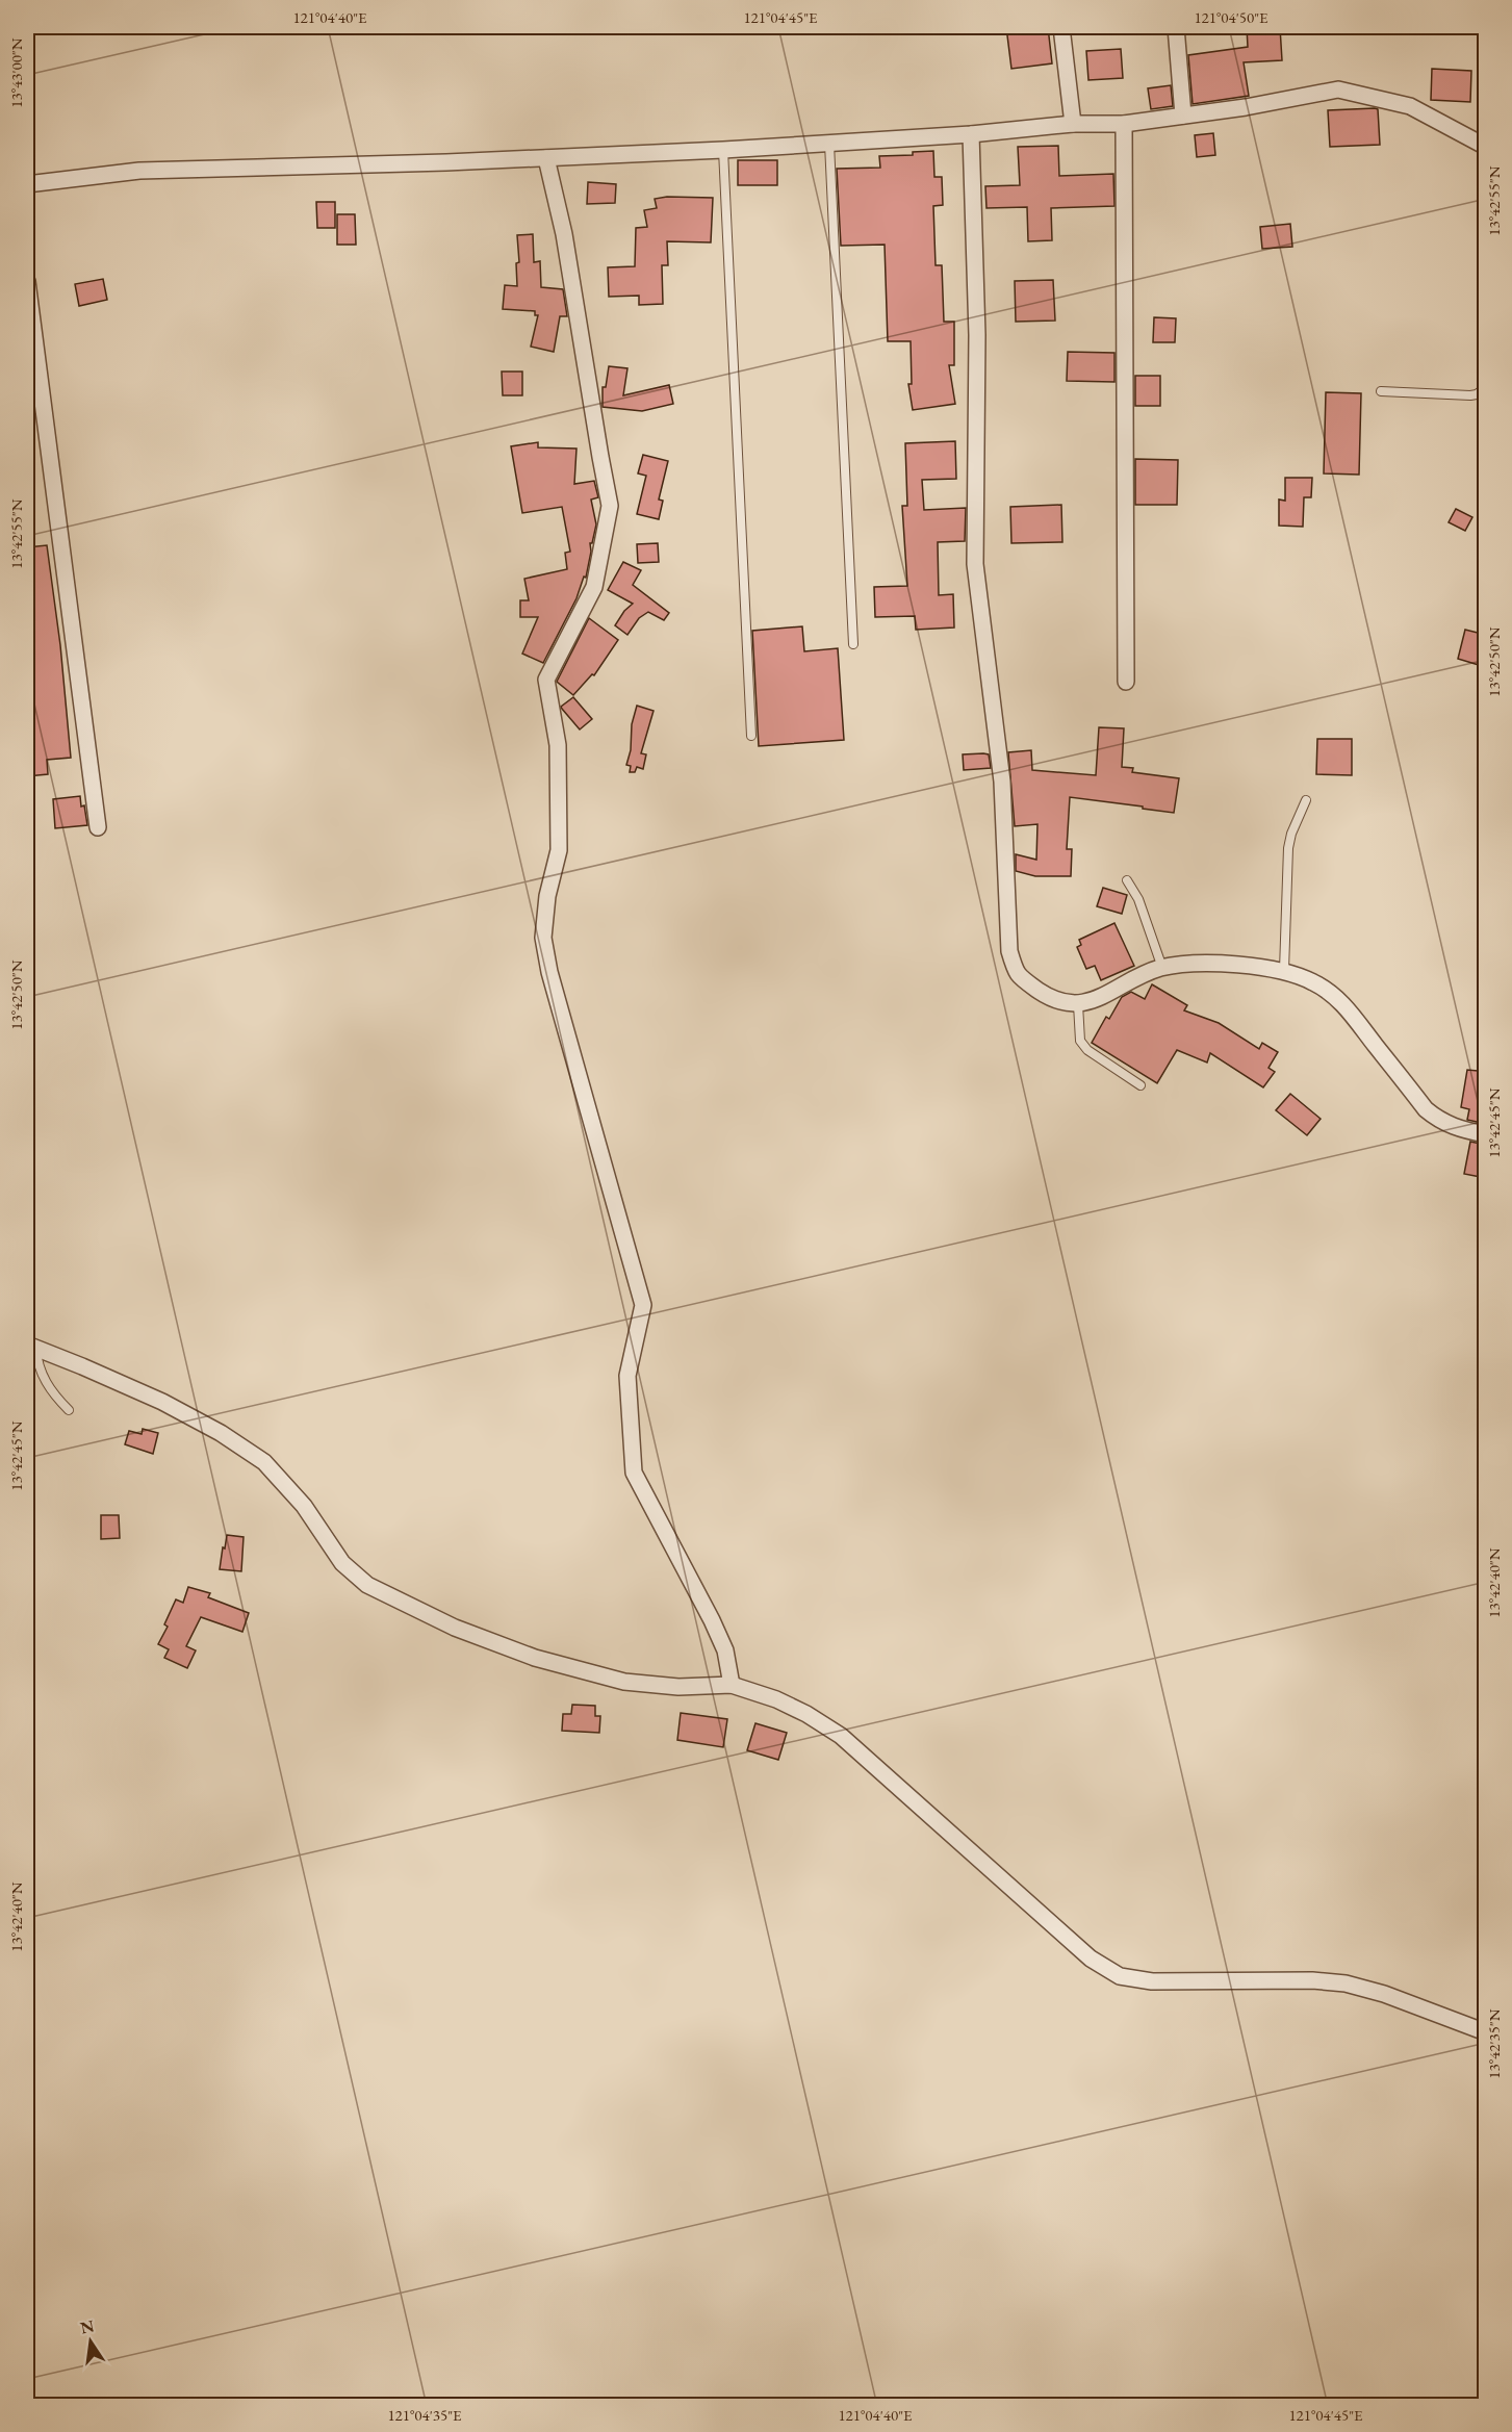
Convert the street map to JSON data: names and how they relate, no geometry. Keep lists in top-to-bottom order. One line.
{"north":"top","coordinates":["121°04'40\"E","121°04'45\"E","121°04'50\"E","13°43'00\"N","13°42'55\"N","13°42'50\"N","13°42'45\"N","13°42'40\"N","13°42'35\"N","121°04'35\"E"]}
